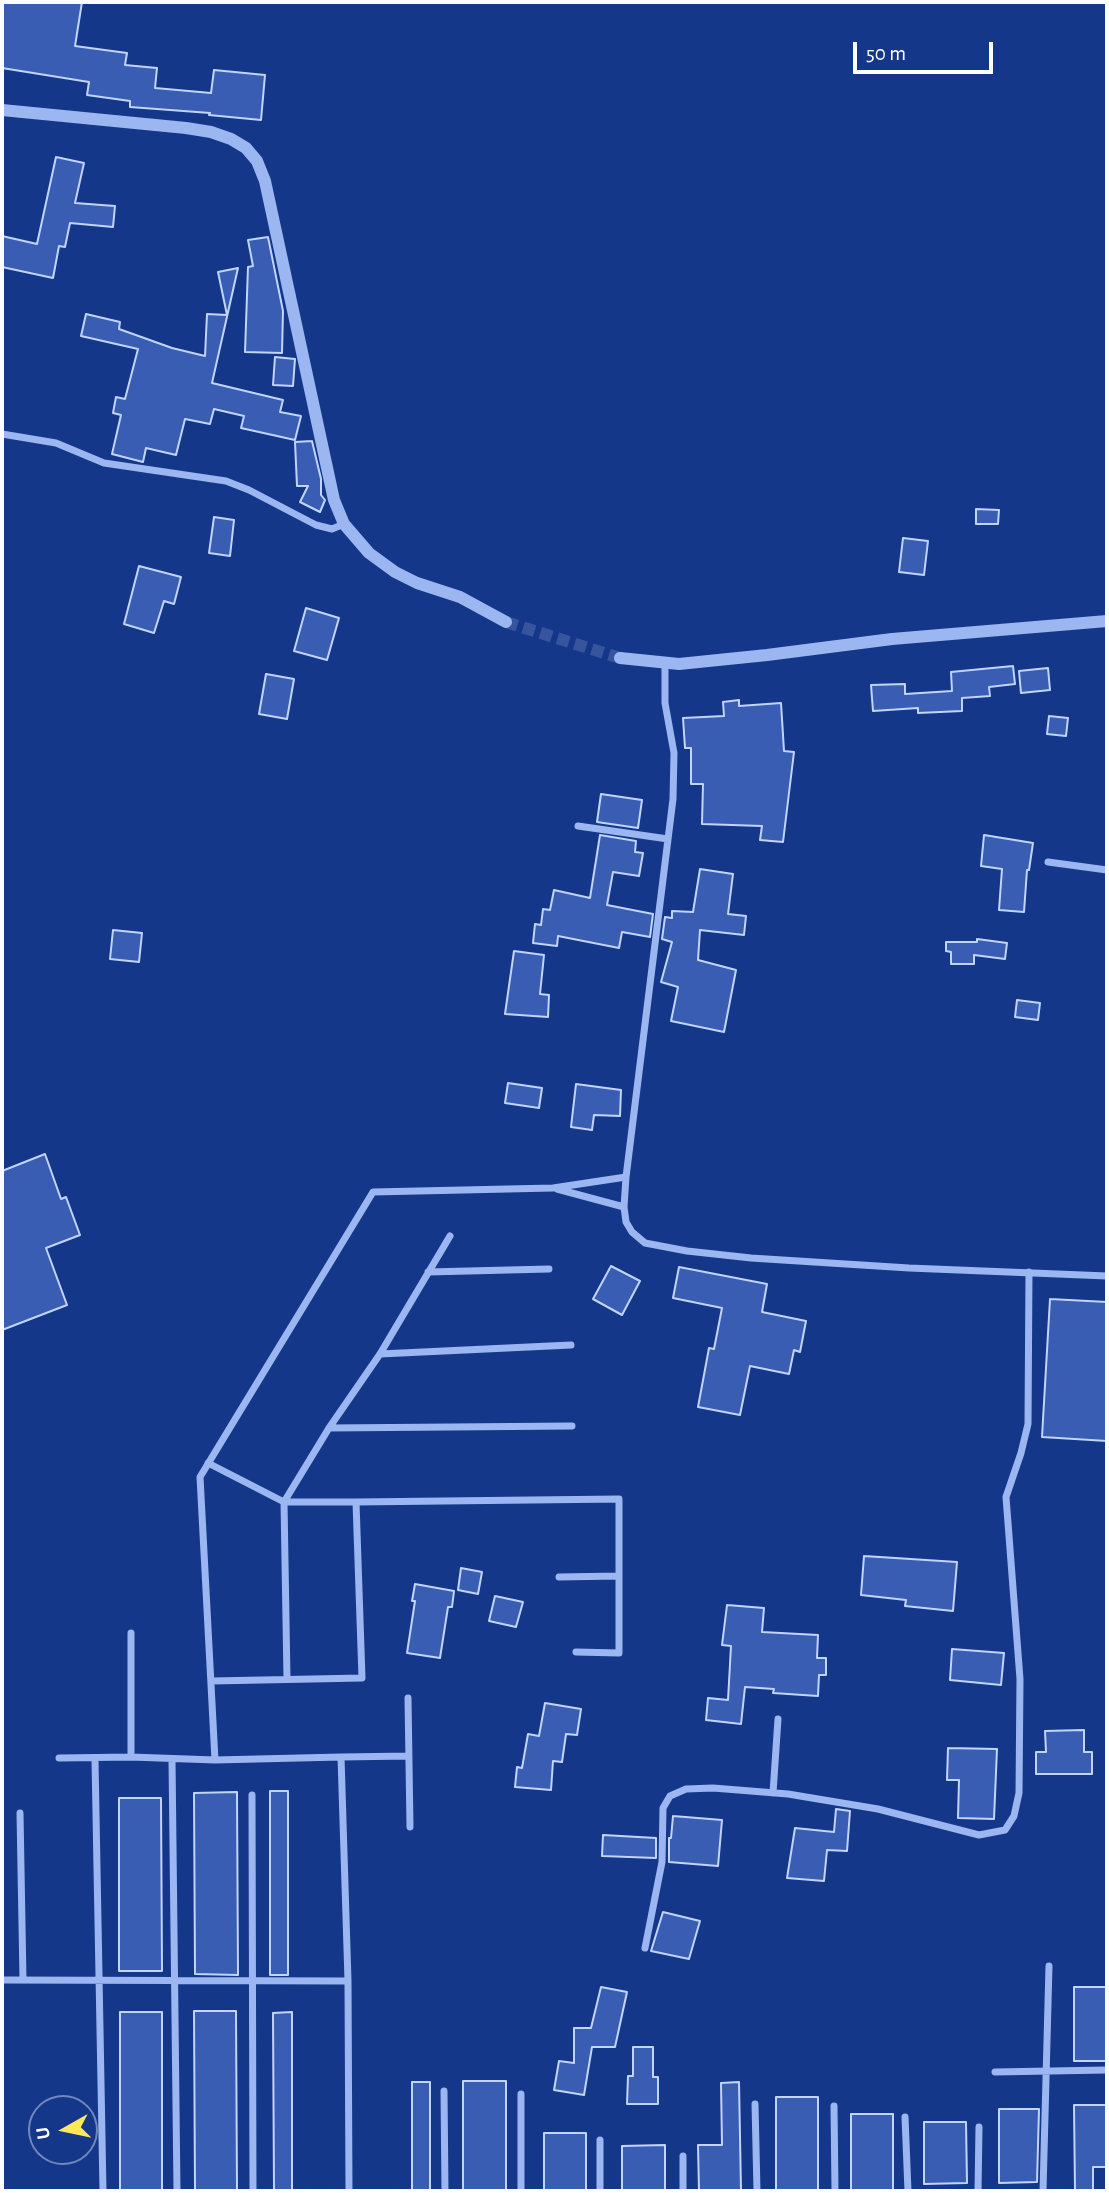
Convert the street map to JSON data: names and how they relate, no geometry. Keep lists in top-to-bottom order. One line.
{"scale_bar":"50 m","north":"left"}
